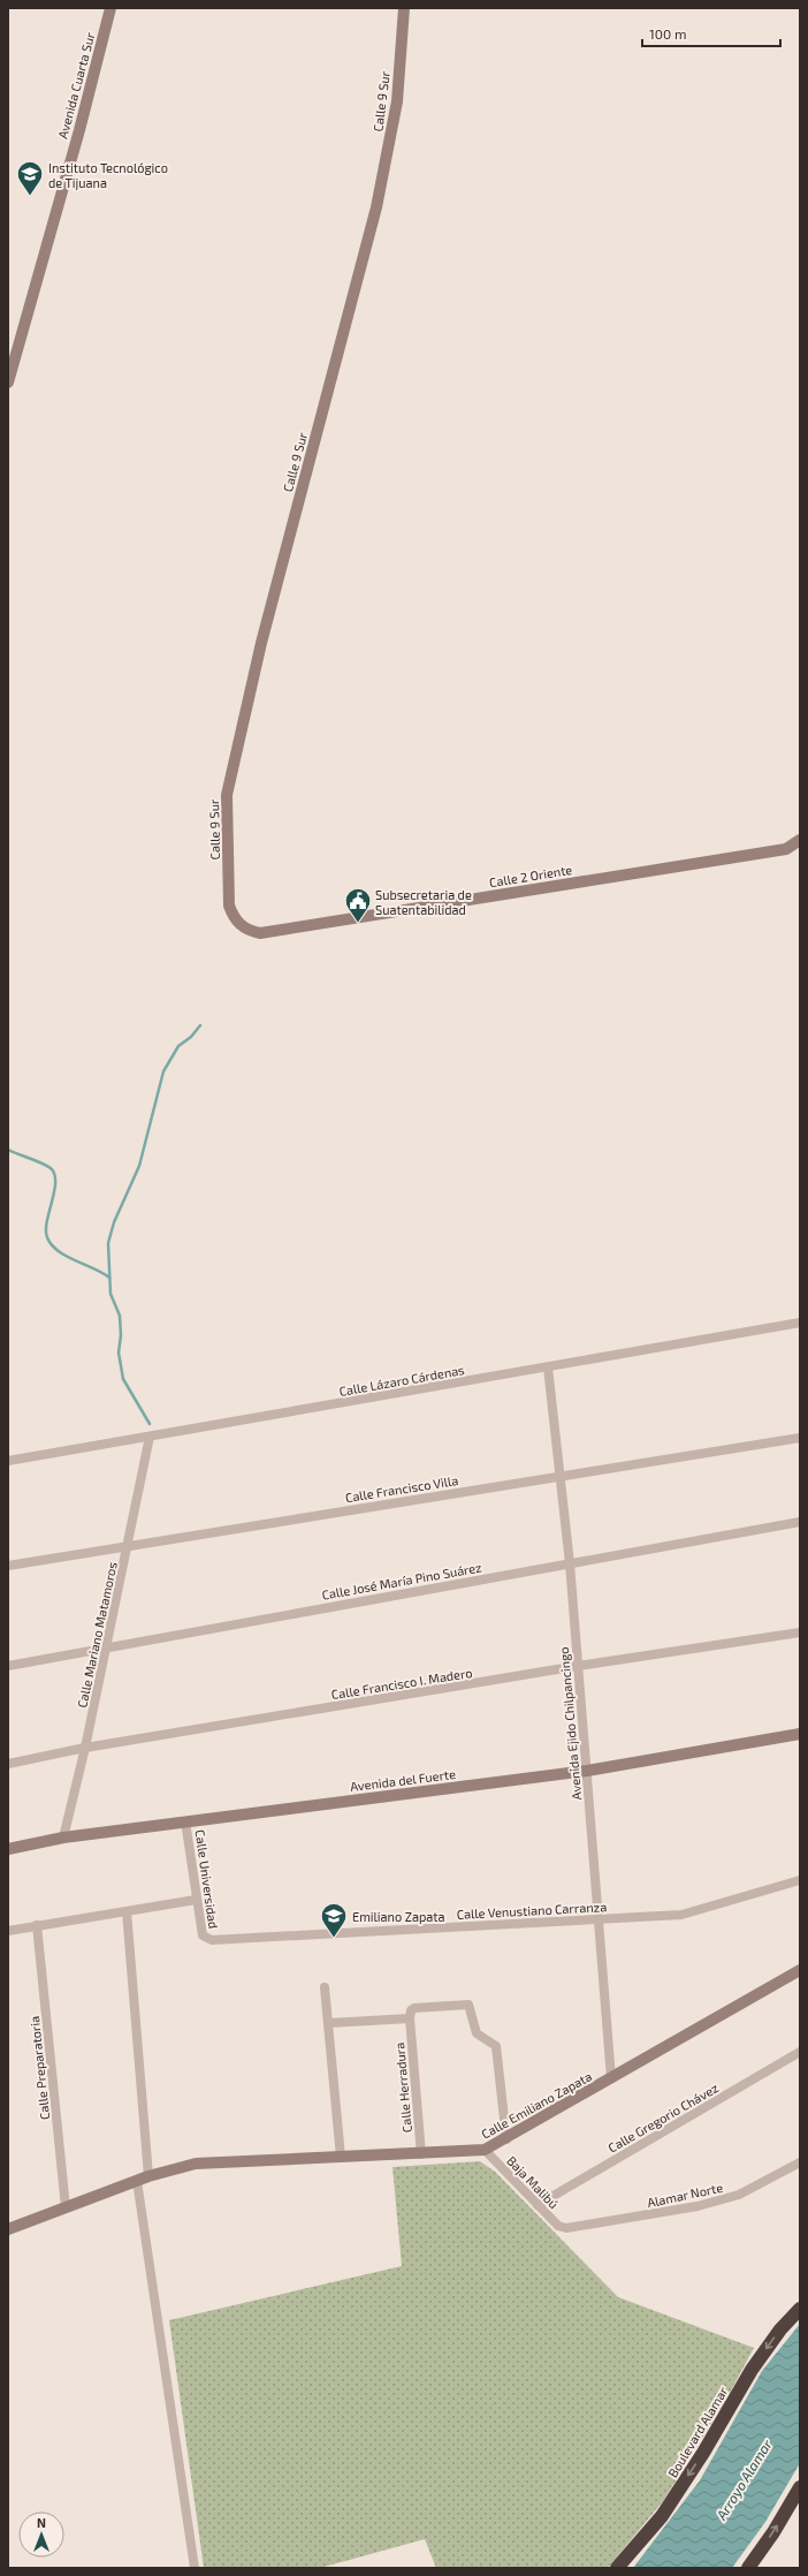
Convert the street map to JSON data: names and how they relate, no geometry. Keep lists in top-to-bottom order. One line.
{"streets":{"highway":["Boulevard Alamar"],"street":["Avenida Cuarta Sur","Calle 9 Sur","Calle 2 Oriente","Calle Lázaro Cárdenas","Calle Francisco Villa","Calle José María Pino Suárez","Calle Mariano Matamoros","Calle Francisco I. Madero","Avenida Ejido Chilpancingo","Avenida del Fuerte","Calle Universidad","Calle Venustiano Carranza","Calle Preparatoria","Calle Herradura","Calle Emiliano Zapata","Calle Gregorio Chávez","Baja Malibú","Alamar Norte"]},"crossings":[["Calle 9 Sur","Calle 2 Oriente"],["Calle Lázaro Cárdenas","Calle Mariano Matamoros"],["Calle Lázaro Cárdenas","Avenida Ejido Chilpancingo"],["Calle Francisco Villa","Calle Mariano Matamoros"],["Calle Francisco Villa","Avenida Ejido Chilpancingo"],["Calle José María Pino Suárez","Calle Mariano Matamoros"],["Calle José María Pino Suárez","Avenida Ejido Chilpancingo"],["Calle Mariano Matamoros","Calle Francisco I. Madero"],["Calle Mariano Matamoros","Avenida del Fuerte"],["Calle Francisco I. Madero","Avenida Ejido Chilpancingo"],["Avenida Ejido Chilpancingo","Avenida del Fuerte"],["Avenida Ejido Chilpancingo","Calle Venustiano Carranza"],["Avenida Ejido Chilpancingo","Calle Emiliano Zapata"],["Avenida del Fuerte","Calle Universidad"],["Calle Universidad","Calle Venustiano Carranza"],["Calle Preparatoria","Calle Emiliano Zapata"],["Calle Herradura","Calle Emiliano Zapata"],["Calle Emiliano Zapata","Baja Malibú"],["Calle Gregorio Chávez","Baja Malibú"],["Baja Malibú","Alamar Norte"]],"water":["Arroyo Alamar"],"places":{"school or university":["Instituto Tecnológico de Tijuana","Emiliano Zapata"],"public building":["Subsecretaria de Suatentabilidad"]},"scale_bar":"100 m","north":"top"}
